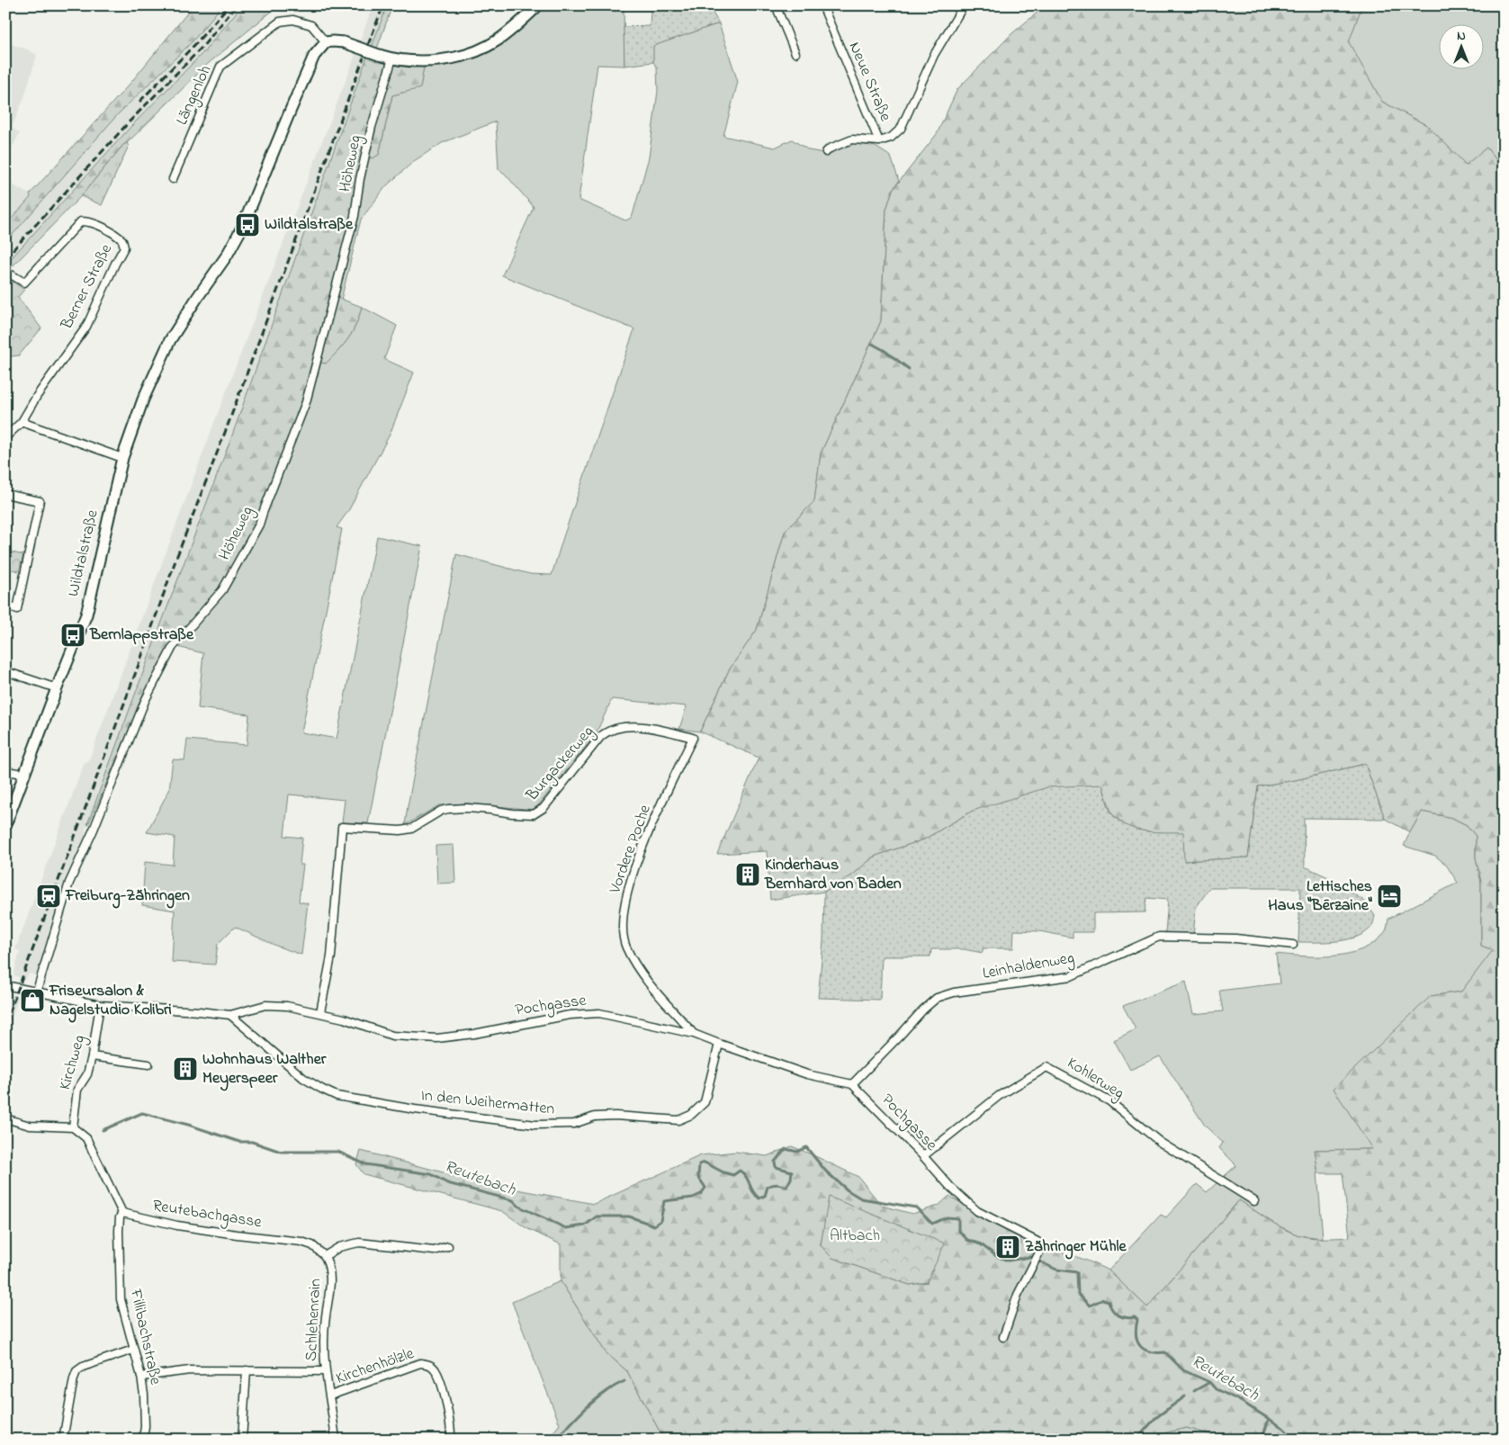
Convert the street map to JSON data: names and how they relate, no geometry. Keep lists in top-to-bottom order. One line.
{"streets":{"street":["Neue Straße","Längenloh","Höheweg","Berner Straße","Wildtalstraße","Burgackerweg","Vordere Poche","Leinhaldenweg","Pochgasse","Kirchweg","Kohlerweg","In den Weihermatten","Reutebachgasse","Schlehenrain","Fillibachstraße","Kirchenhölzle"]},"crossings":[["Längenloh","Wildtalstraße"],["Höheweg","Pochgasse"],["Burgackerweg","Vordere Poche"],["Burgackerweg","Pochgasse"],["Vordere Poche","Pochgasse"],["Leinhaldenweg","Pochgasse"],["Pochgasse","Kirchweg"],["Pochgasse","Kohlerweg"],["Pochgasse","In den Weihermatten"],["Reutebachgasse","Schlehenrain"],["Reutebachgasse","Fillibachstraße"],["Schlehenrain","Kirchenhölzle"]],"water":["Reutebach"],"parks":["Altbach"],"places":{"bus stop":["Wildtalstraße","Bernlappstraße"],"building":["Kinderhaus Bernhard von Baden","Wohnhaus Walther Meyerspeer","Zähringer Mühle"],"station":["Freiburg-Zähringen"],"hotel":["Lettisches Haus \"Bērzaine\""],"shop":["Friseursalon & Nagelstudio Kolibri"]},"north":"top"}
